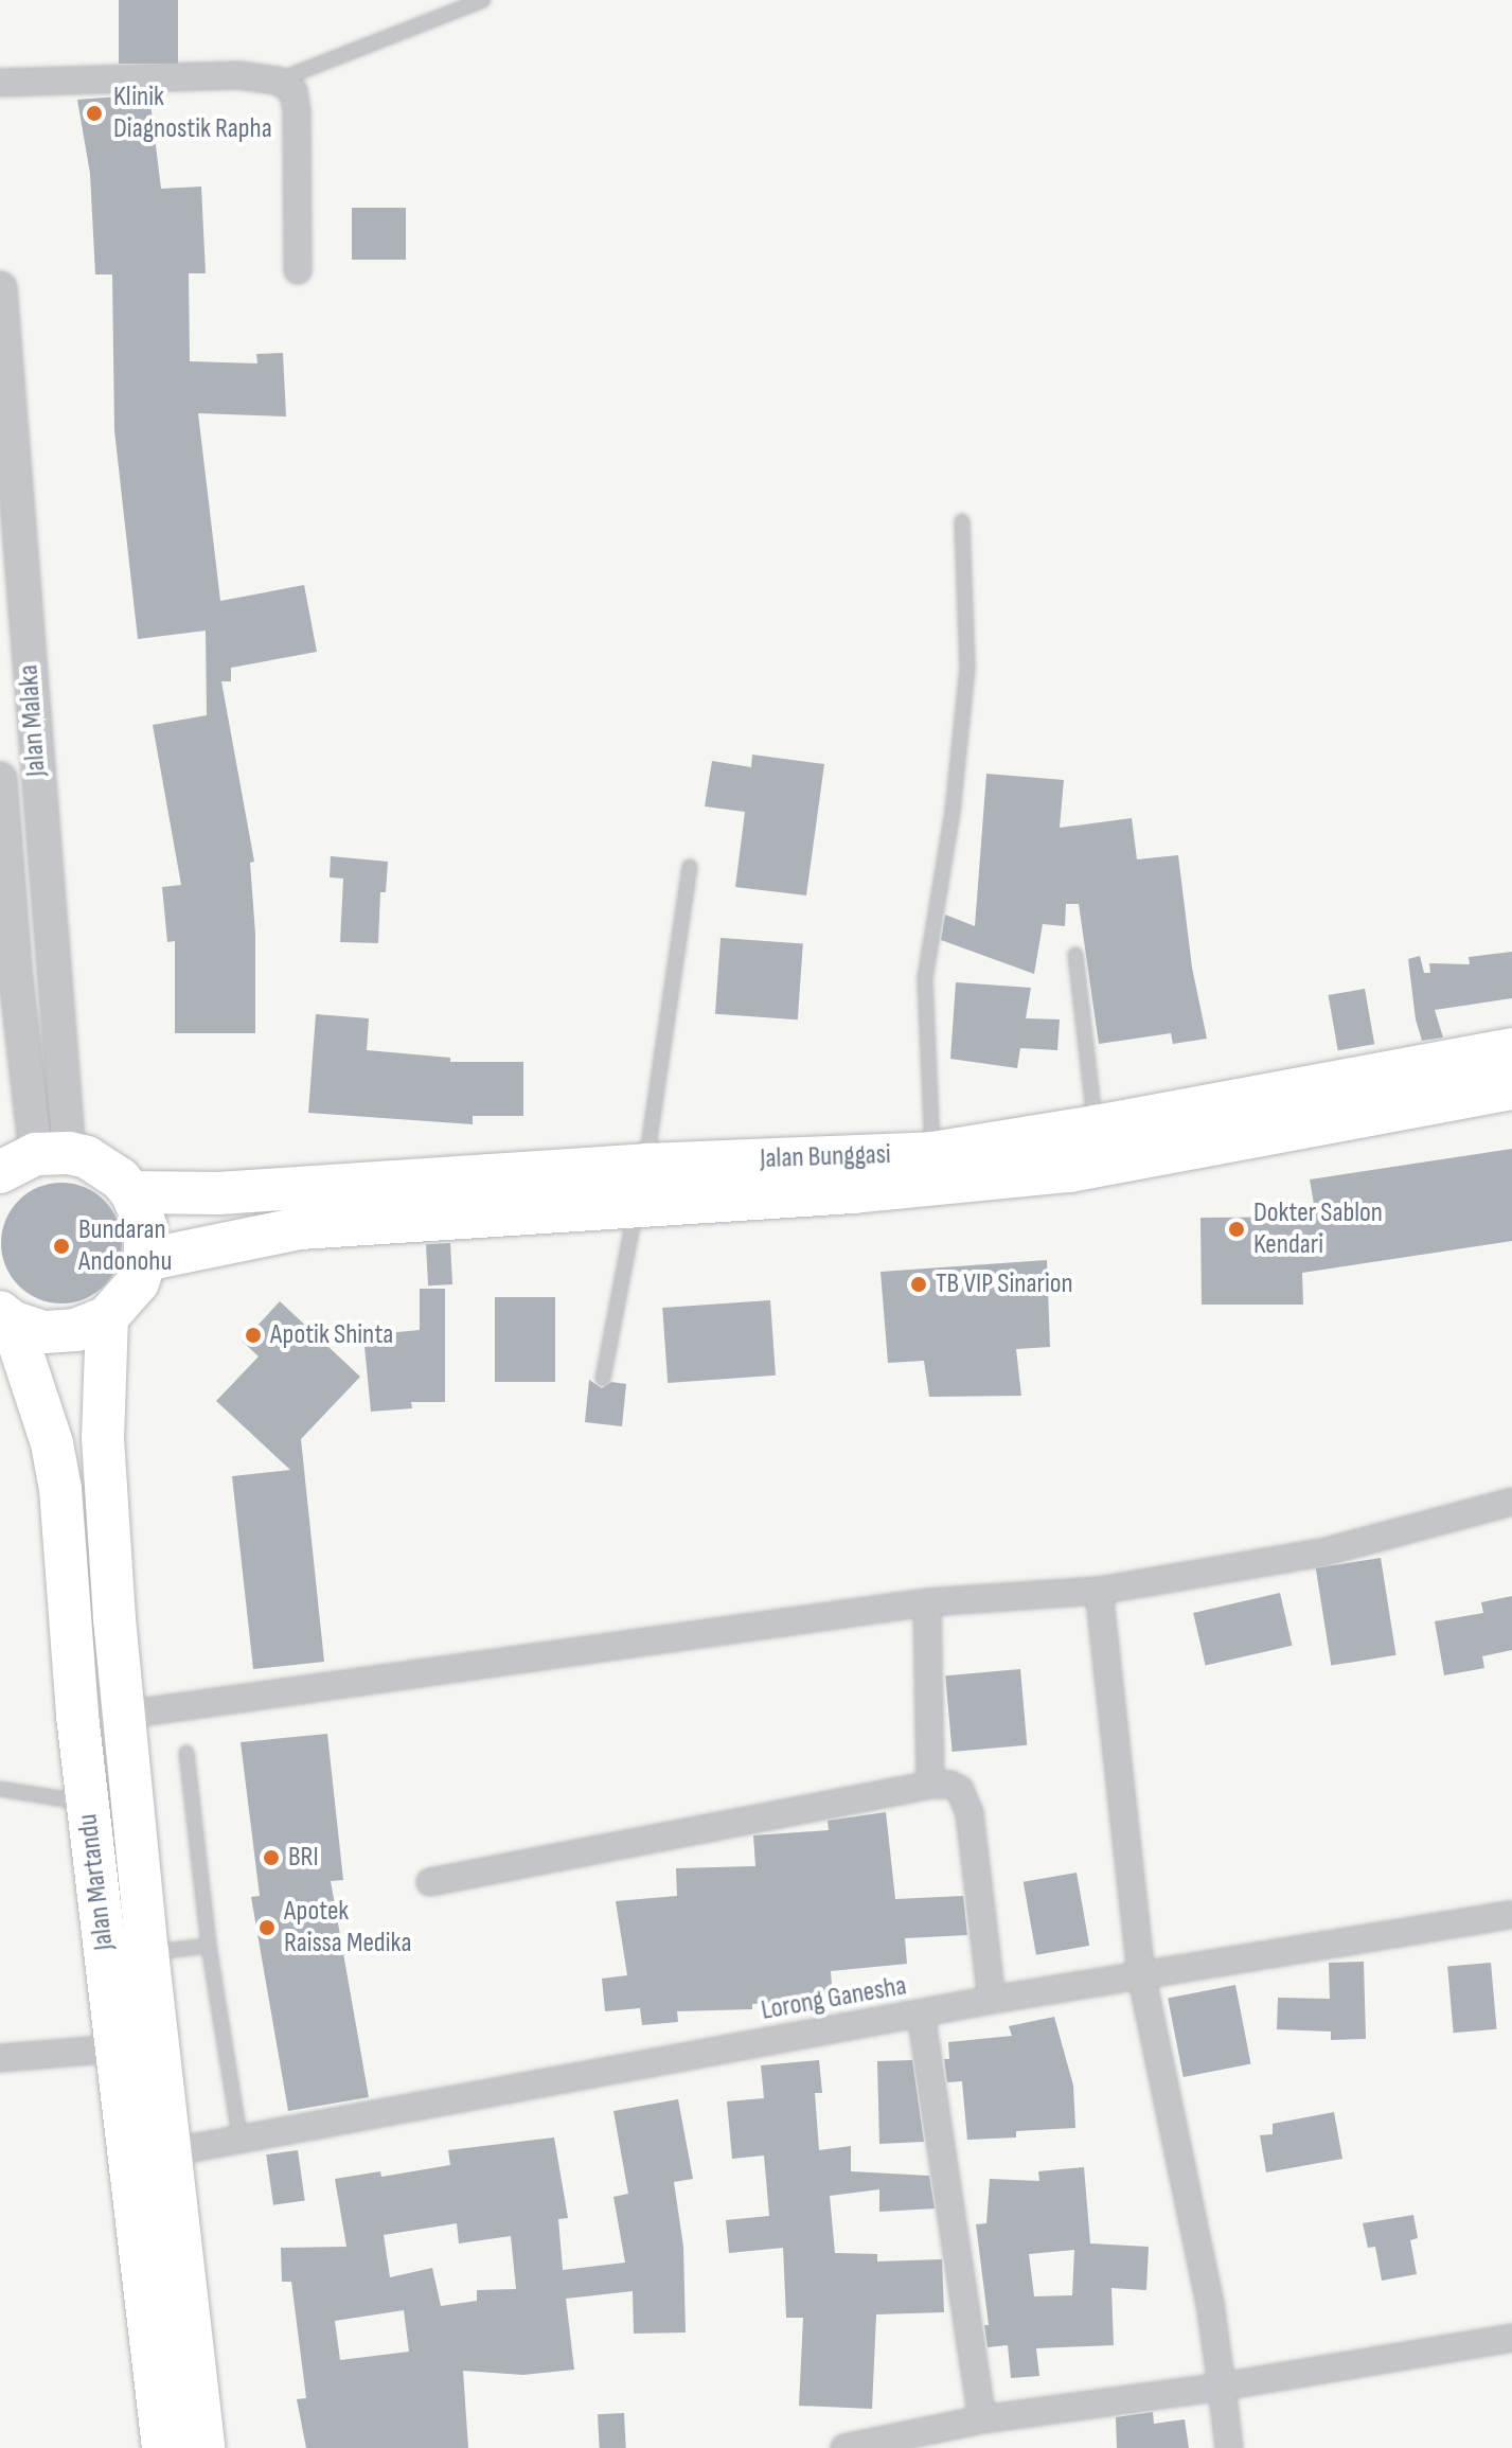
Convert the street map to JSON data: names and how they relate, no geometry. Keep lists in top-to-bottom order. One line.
{"streets":{"highway":["Jalan Bunggasi","Jalan Martandu"],"street":["Jalan Malaka","Lorong Ganesha"]},"crossings":[["Jalan Martandu","Lorong Ganesha"]],"places":["Klinik Diagnostik Rapha","Dokter Sablon Kendari","Bundaran Andonohu","TB VIP Sinarion","Apotik Shinta","BRI","Apotek Raissa Medika"]}
